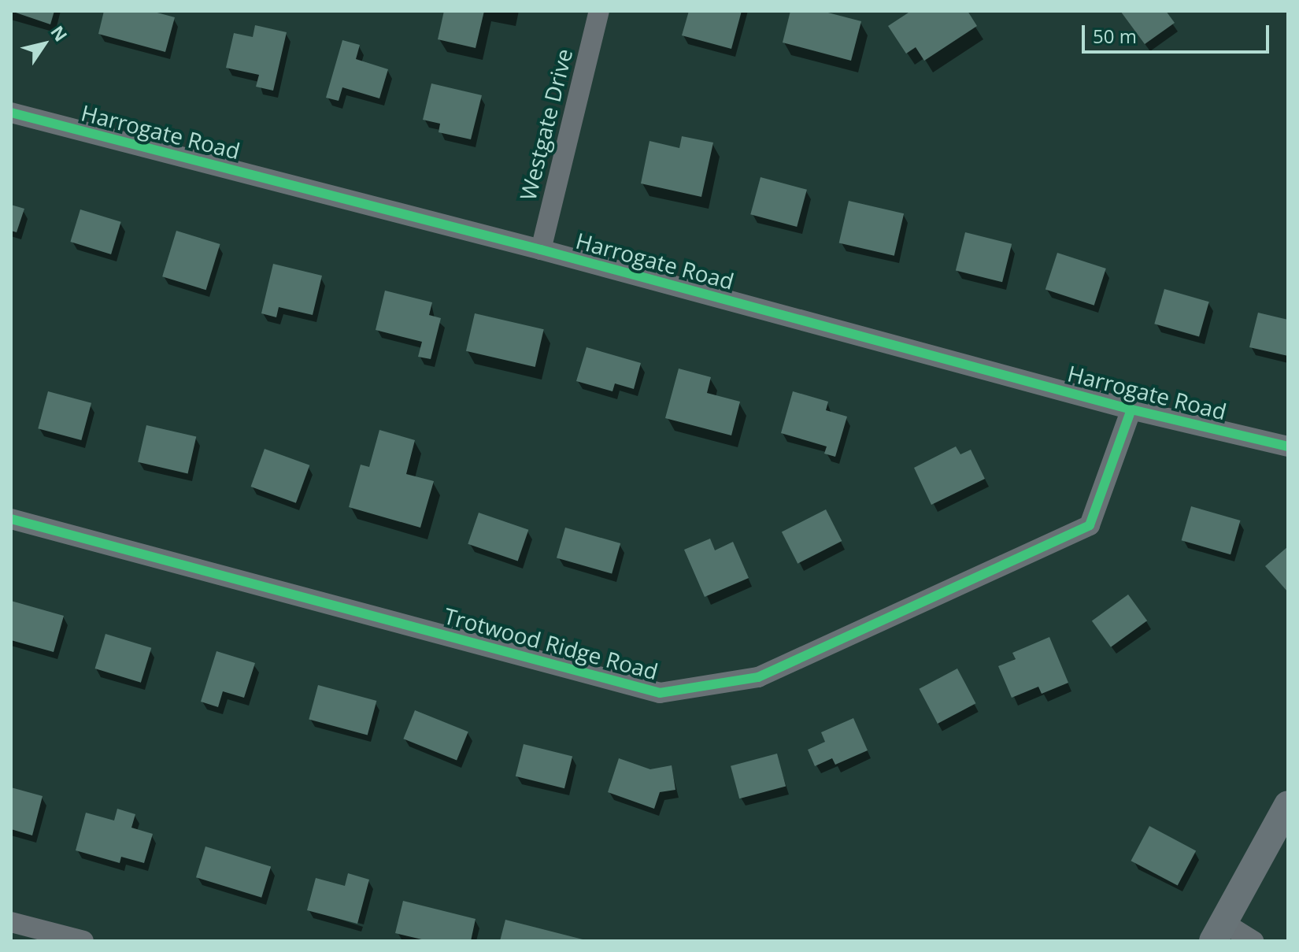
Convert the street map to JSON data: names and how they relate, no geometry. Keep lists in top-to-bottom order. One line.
{"streets":{"street":["Westgate Drive","Harrogate Road","Trotwood Ridge Road"]},"crossings":[["Westgate Drive","Harrogate Road"],["Harrogate Road","Trotwood Ridge Road"]],"scale_bar":"50 m","north":"top right"}
